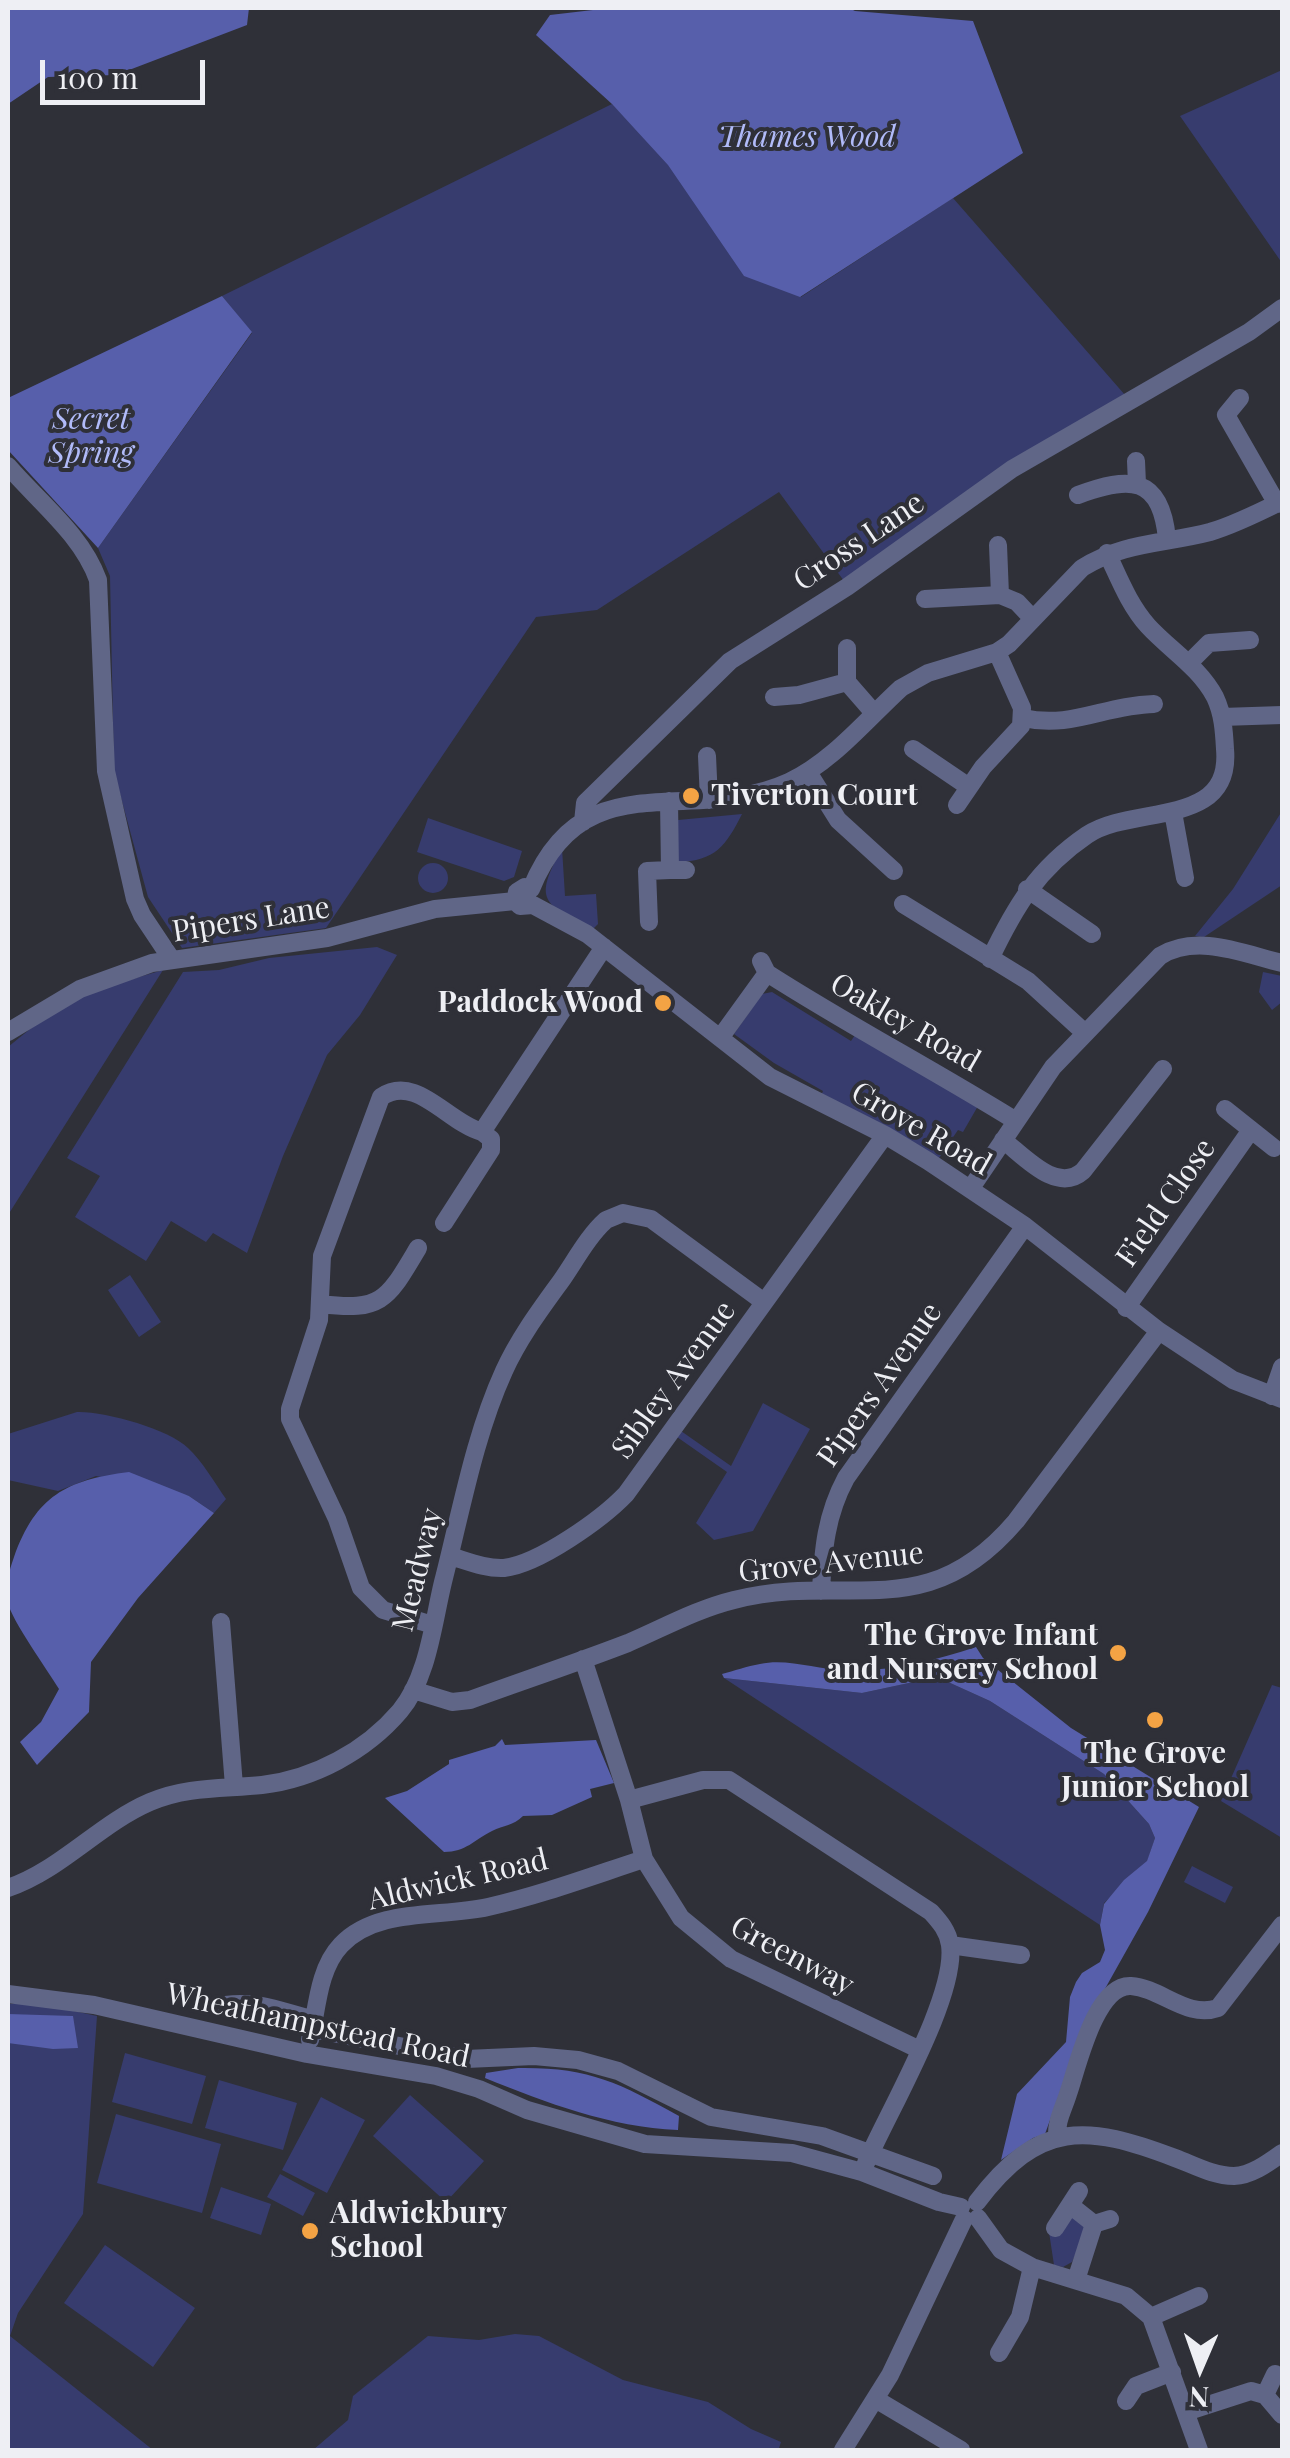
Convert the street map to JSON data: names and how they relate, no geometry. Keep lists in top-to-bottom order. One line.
{"streets":{"street":["Cross Lane","Pipers Lane","Oakley Road","Grove Road","Field Close","Sibley Avenue","Pipers Avenue","Grove Avenue","Meadway","Aldwick Road","Greenway","Wheathampstead Road"]},"crossings":[["Cross Lane","Pipers Lane"],["Cross Lane","Grove Road"],["Pipers Lane","Grove Road"],["Oakley Road","Grove Road"],["Grove Road","Field Close"],["Grove Road","Sibley Avenue"],["Grove Road","Pipers Avenue"],["Grove Road","Grove Avenue"],["Sibley Avenue","Meadway"],["Pipers Avenue","Grove Avenue"],["Grove Avenue","Meadway"],["Grove Avenue","Greenway"],["Aldwick Road","Greenway"],["Aldwick Road","Wheathampstead Road"]],"parks":["Thames Wood","Secret Spring"],"places":["Tiverton Court","Paddock Wood","The Grove Infant and Nursery School","The Grove Junior School","Aldwickbury School"],"scale_bar":"100 m","north":"bottom"}
